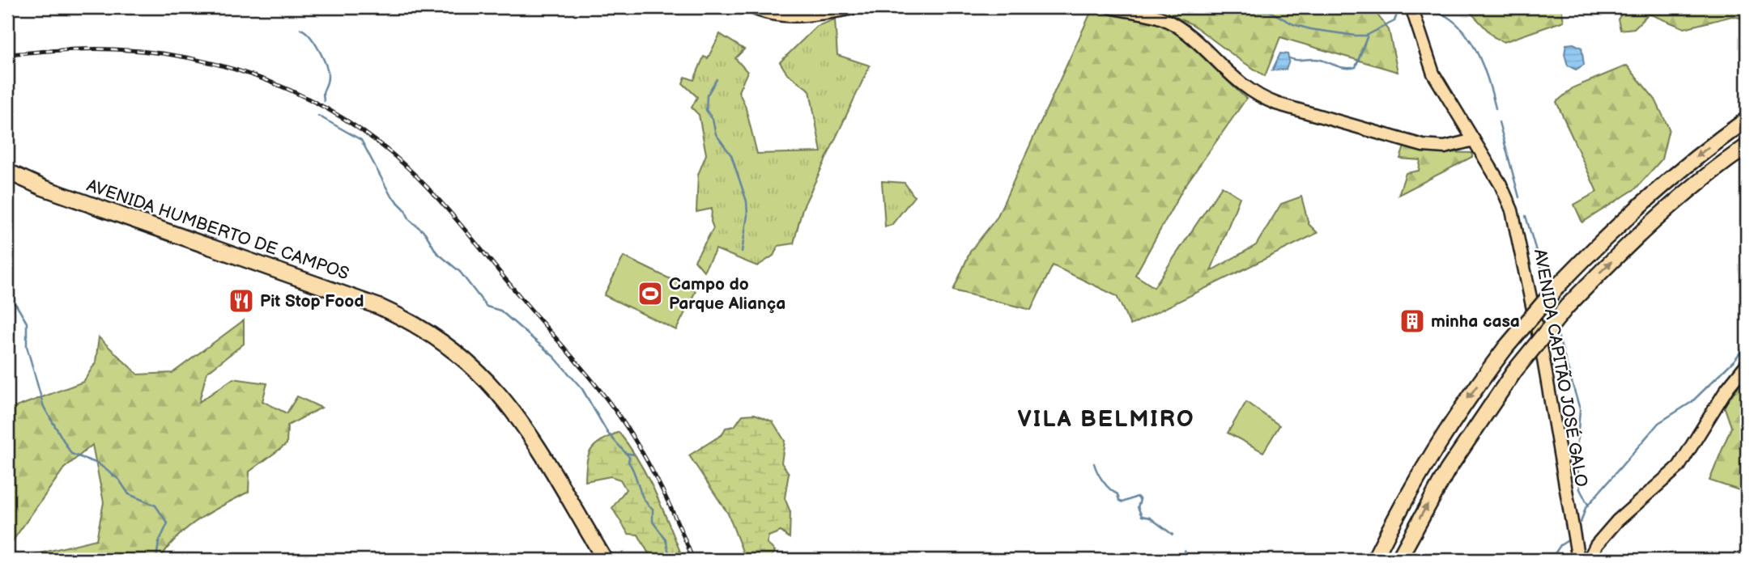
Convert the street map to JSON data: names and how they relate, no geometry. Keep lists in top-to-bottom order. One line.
{"streets":{"highway":["AVENIDA HUMBERTO DE CAMPOS"],"main road":["AVENIDA CAPITÃO JOSÉ GALO"]},"districts":["VILA BELMIRO"],"places":{"sports":["Campo do Parque Aliança"],"restaurant":["Pit Stop Food"],"building":["minha casa"]}}
